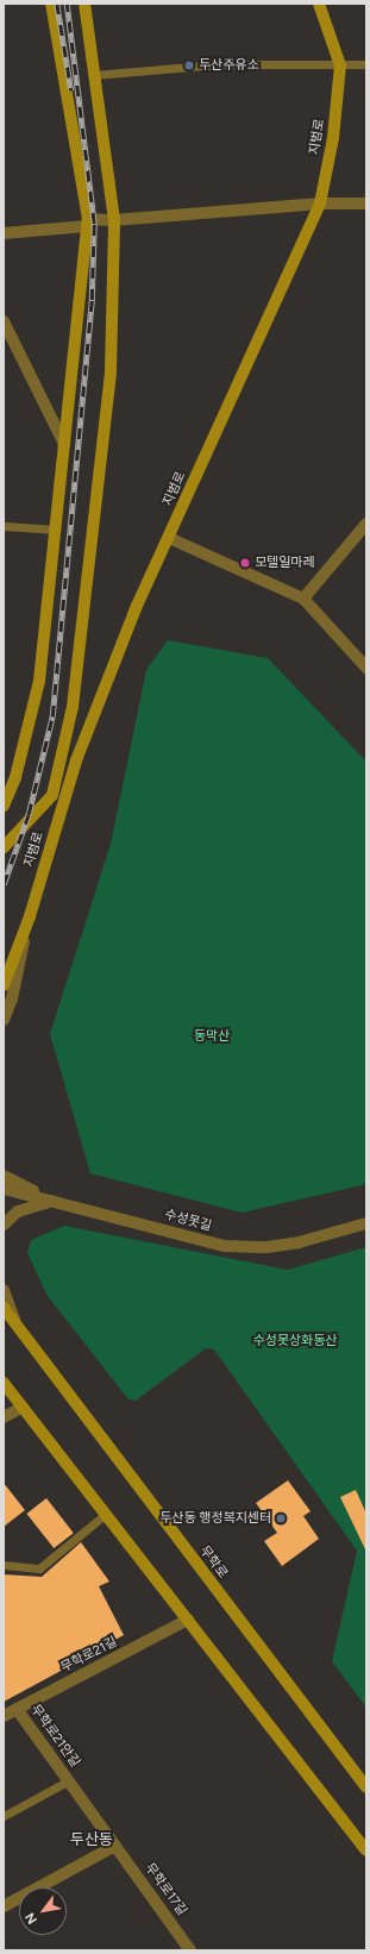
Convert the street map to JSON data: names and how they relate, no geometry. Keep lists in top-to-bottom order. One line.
{"streets":{"main road":["지범로","무학로"],"street":["수성못길","무학로21길","무학로21안길","무학로17길"]},"crossings":[["무학로21길","무학로21안길"],["무학로21안길","무학로17길"]],"districts":["두산동"],"parks":["동막산","수성못상화동산"],"places":["두산주유소","모텔일마레","두산동 행정복지센터"],"north":"bottom left"}
